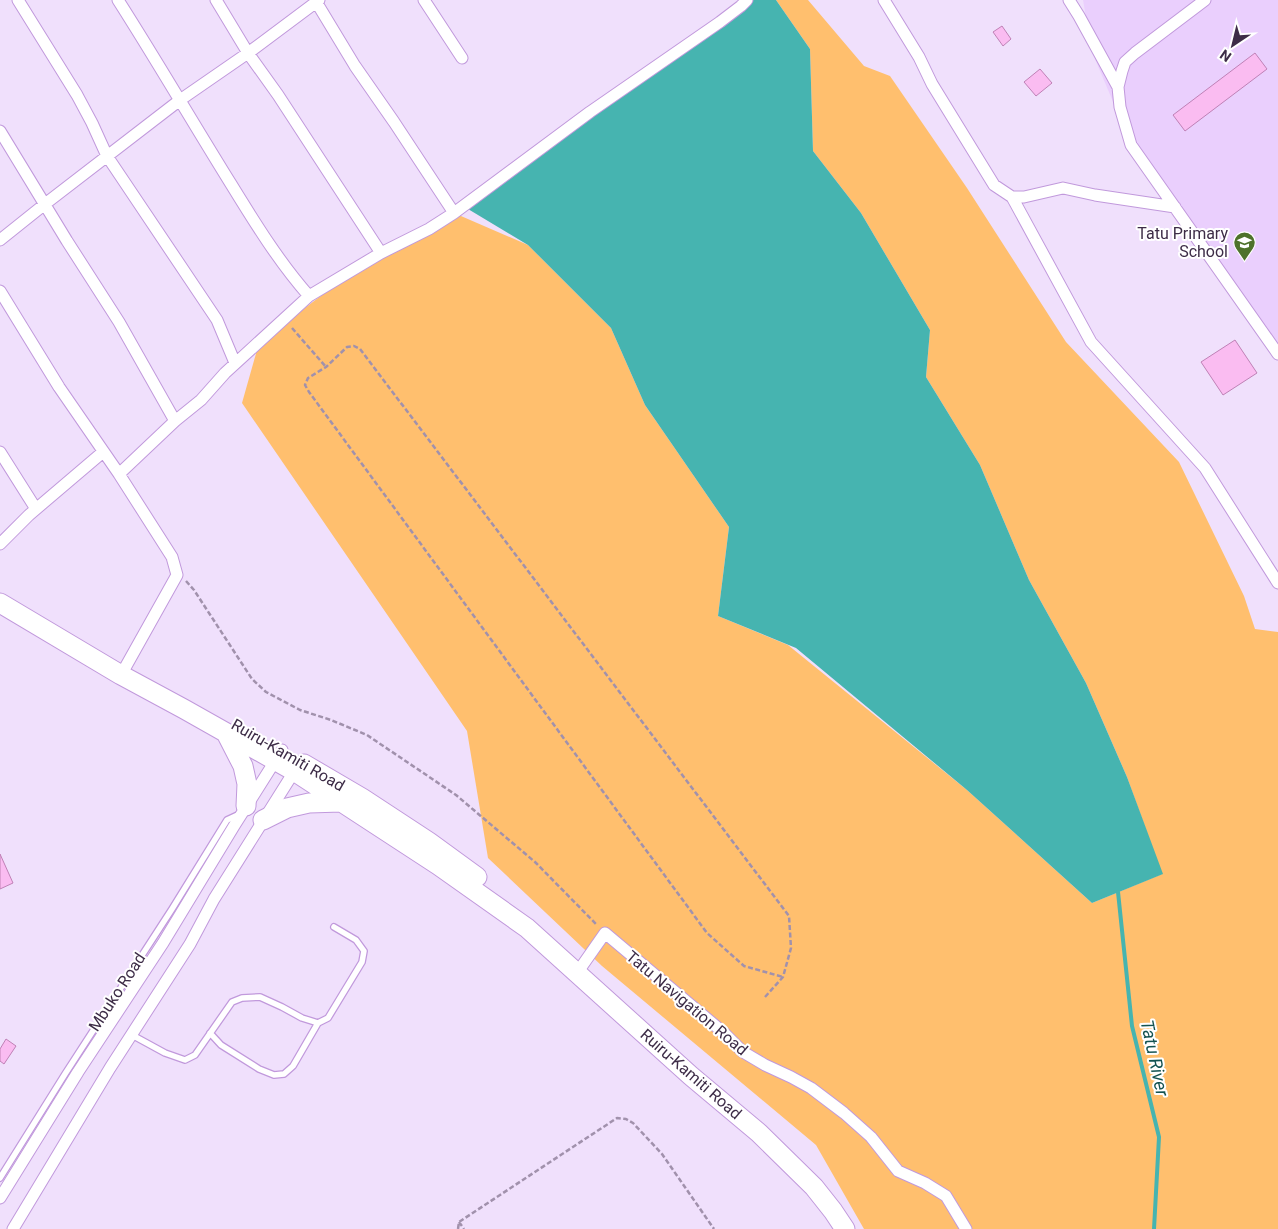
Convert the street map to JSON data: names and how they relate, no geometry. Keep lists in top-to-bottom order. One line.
{"streets":{"main road":["Ruiru-Kamiti Road"],"street":["Tatu Navigation Road"],"lane":["Mbuko Road"]},"water":["Tatu River"],"places":{"school or university":["Tatu Primary School"]},"north":"bottom left"}
